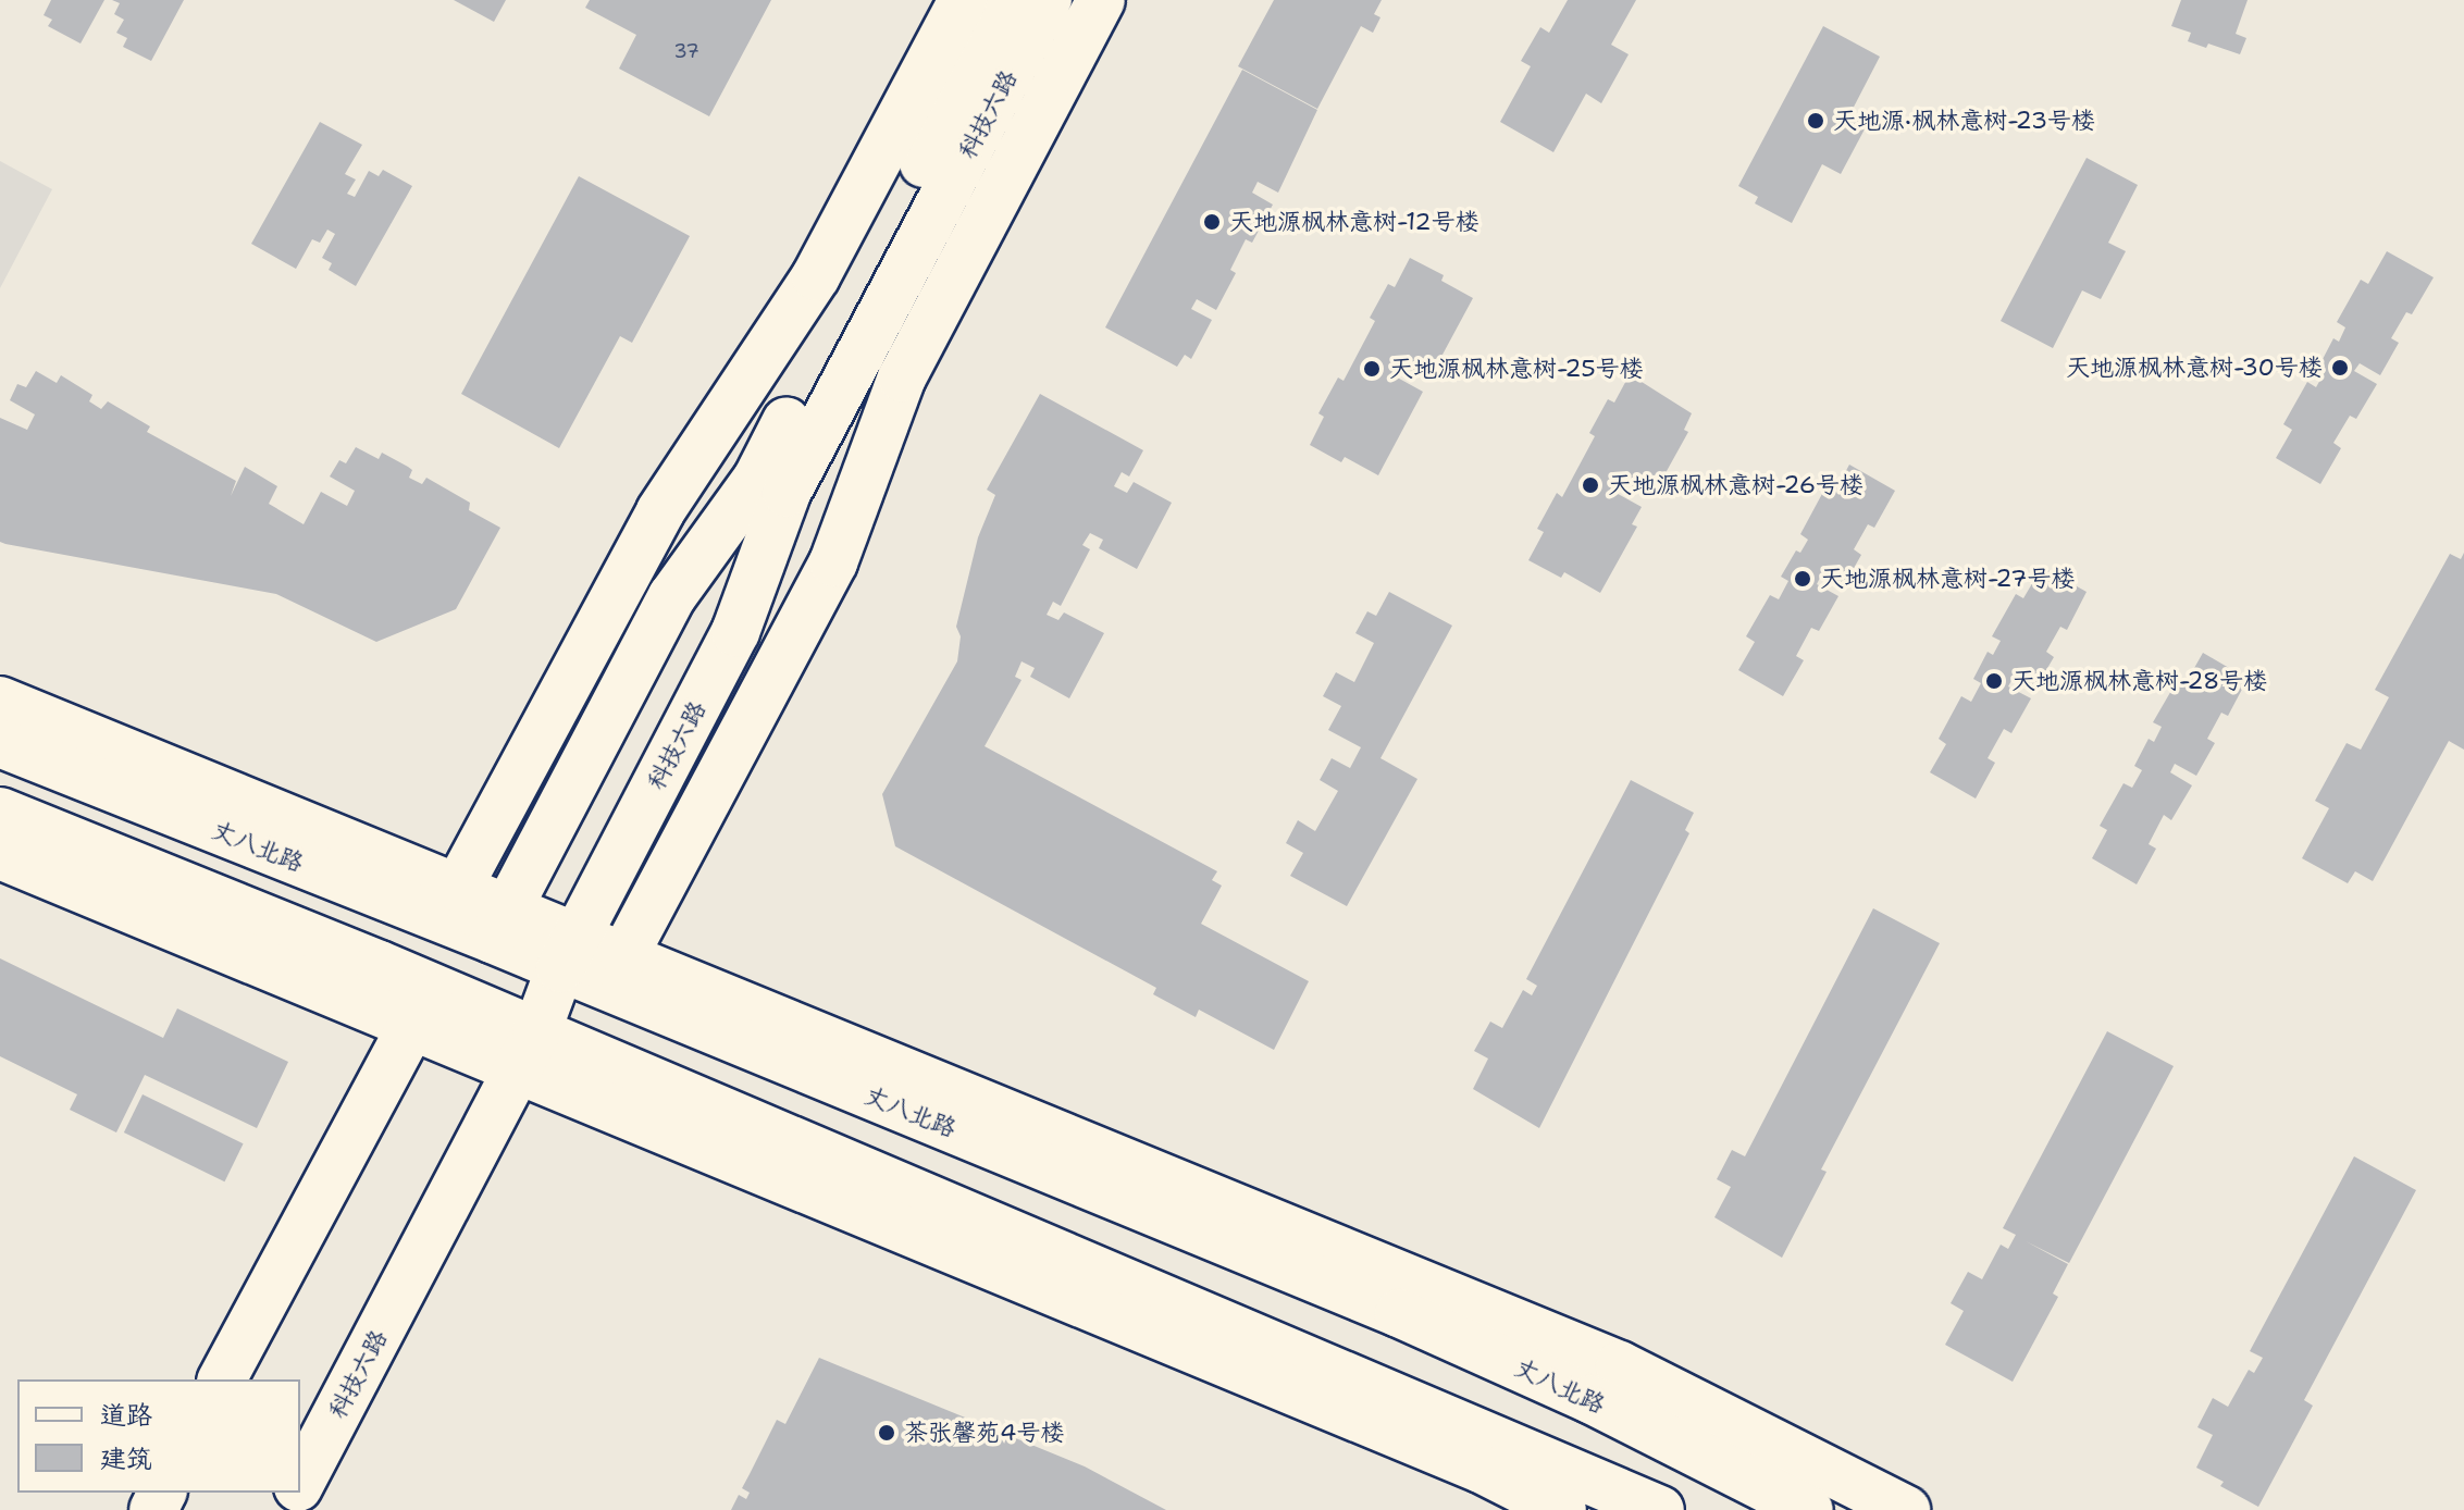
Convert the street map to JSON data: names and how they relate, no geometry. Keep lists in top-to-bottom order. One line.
{"streets":{"main road":["科技六路","丈八北路"]},"crossings":[["科技六路","丈八北路"]],"places":["天地源·枫林意树-23号楼","天地源枫林意树-12号楼","天地源枫林意树-30号楼","天地源枫林意树-25号楼","天地源枫林意树-26号楼","天地源枫林意树-27号楼","天地源枫林意树-28号楼","茶张馨苑4号楼"],"house_numbers":["37"],"legend":["道路","建筑"]}
